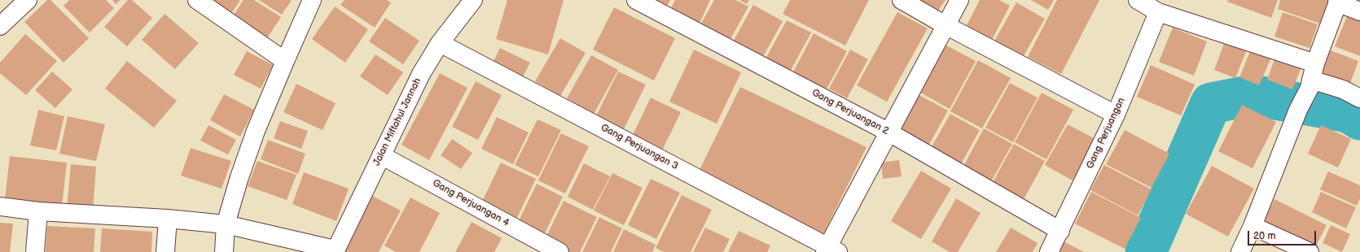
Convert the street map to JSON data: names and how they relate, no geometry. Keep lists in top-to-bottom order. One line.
{"streets":{"street":["Gang Perjuangan 2","Jalan Miftahul Jannah","Gang Perjuangan","Gang Perjuangan 3","Gang Perjuangan 4"]},"crossings":[["Gang Perjuangan 2","Gang Perjuangan"],["Jalan Miftahul Jannah","Gang Perjuangan 3"],["Jalan Miftahul Jannah","Gang Perjuangan 4"]],"scale_bar":"20 m"}
